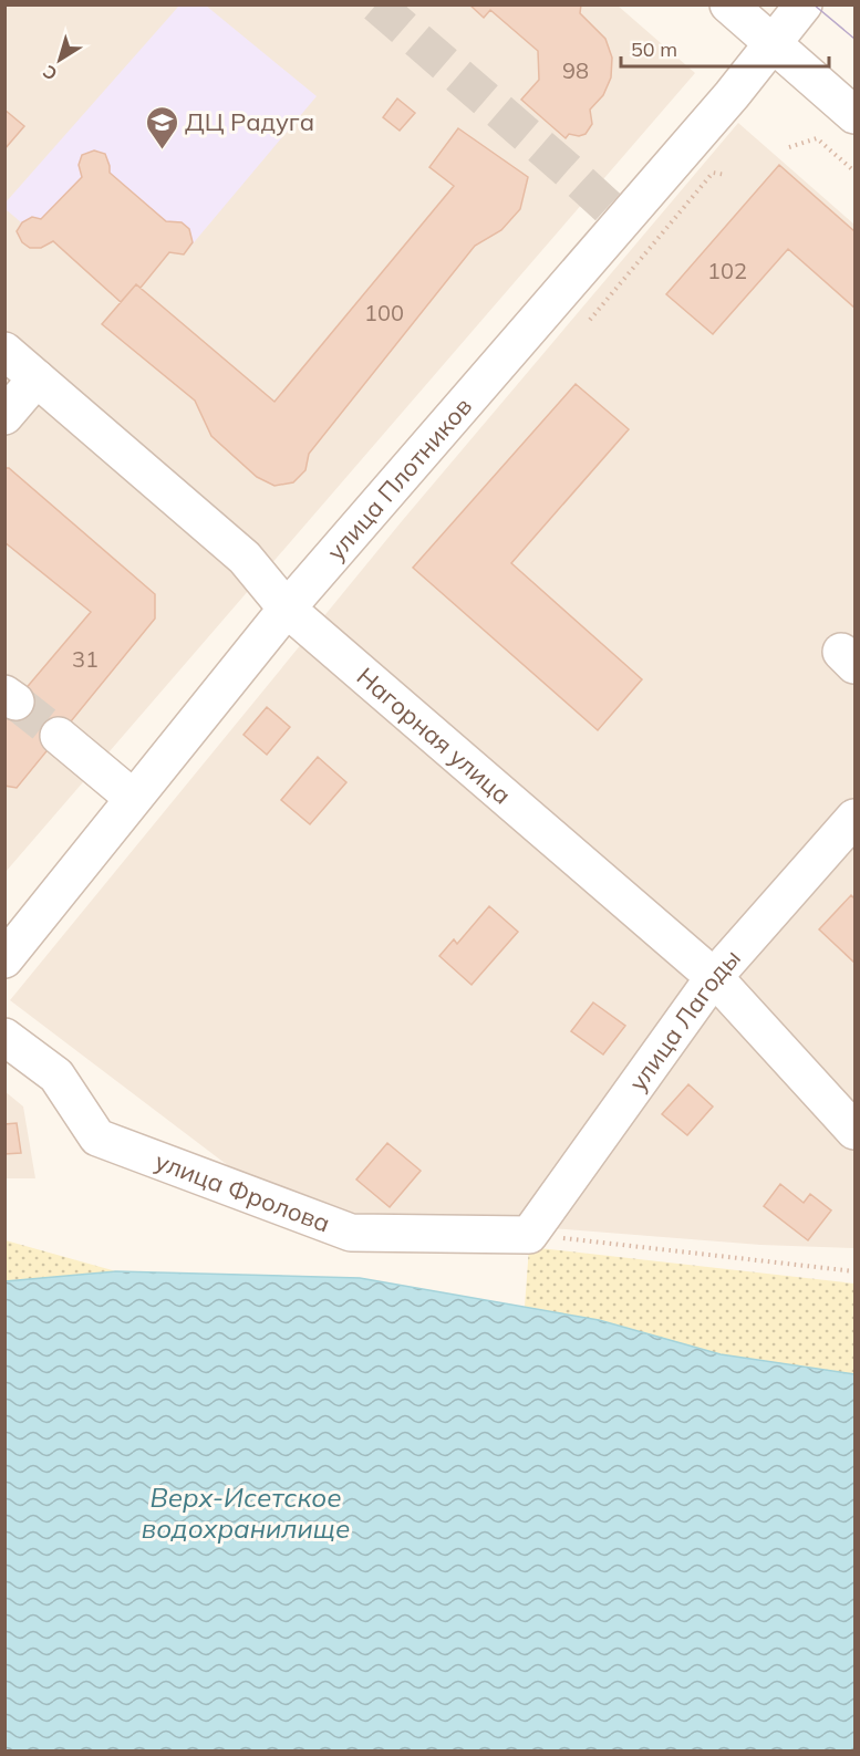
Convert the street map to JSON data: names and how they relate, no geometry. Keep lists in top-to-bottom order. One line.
{"streets":{"street":["улица Плотников","Нагорная улица","улица Лагоды","улица Фролова"]},"crossings":[["улица Плотников","Нагорная улица"],["Нагорная улица","улица Лагоды"],["улица Лагоды","улица Фролова"]],"water":["Верх-Исетское водохранилище"],"places":{"school or university":["ДЦ Радуга"]},"house_numbers":["98","102","100","31"],"scale_bar":"50 m","north":"bottom left"}
